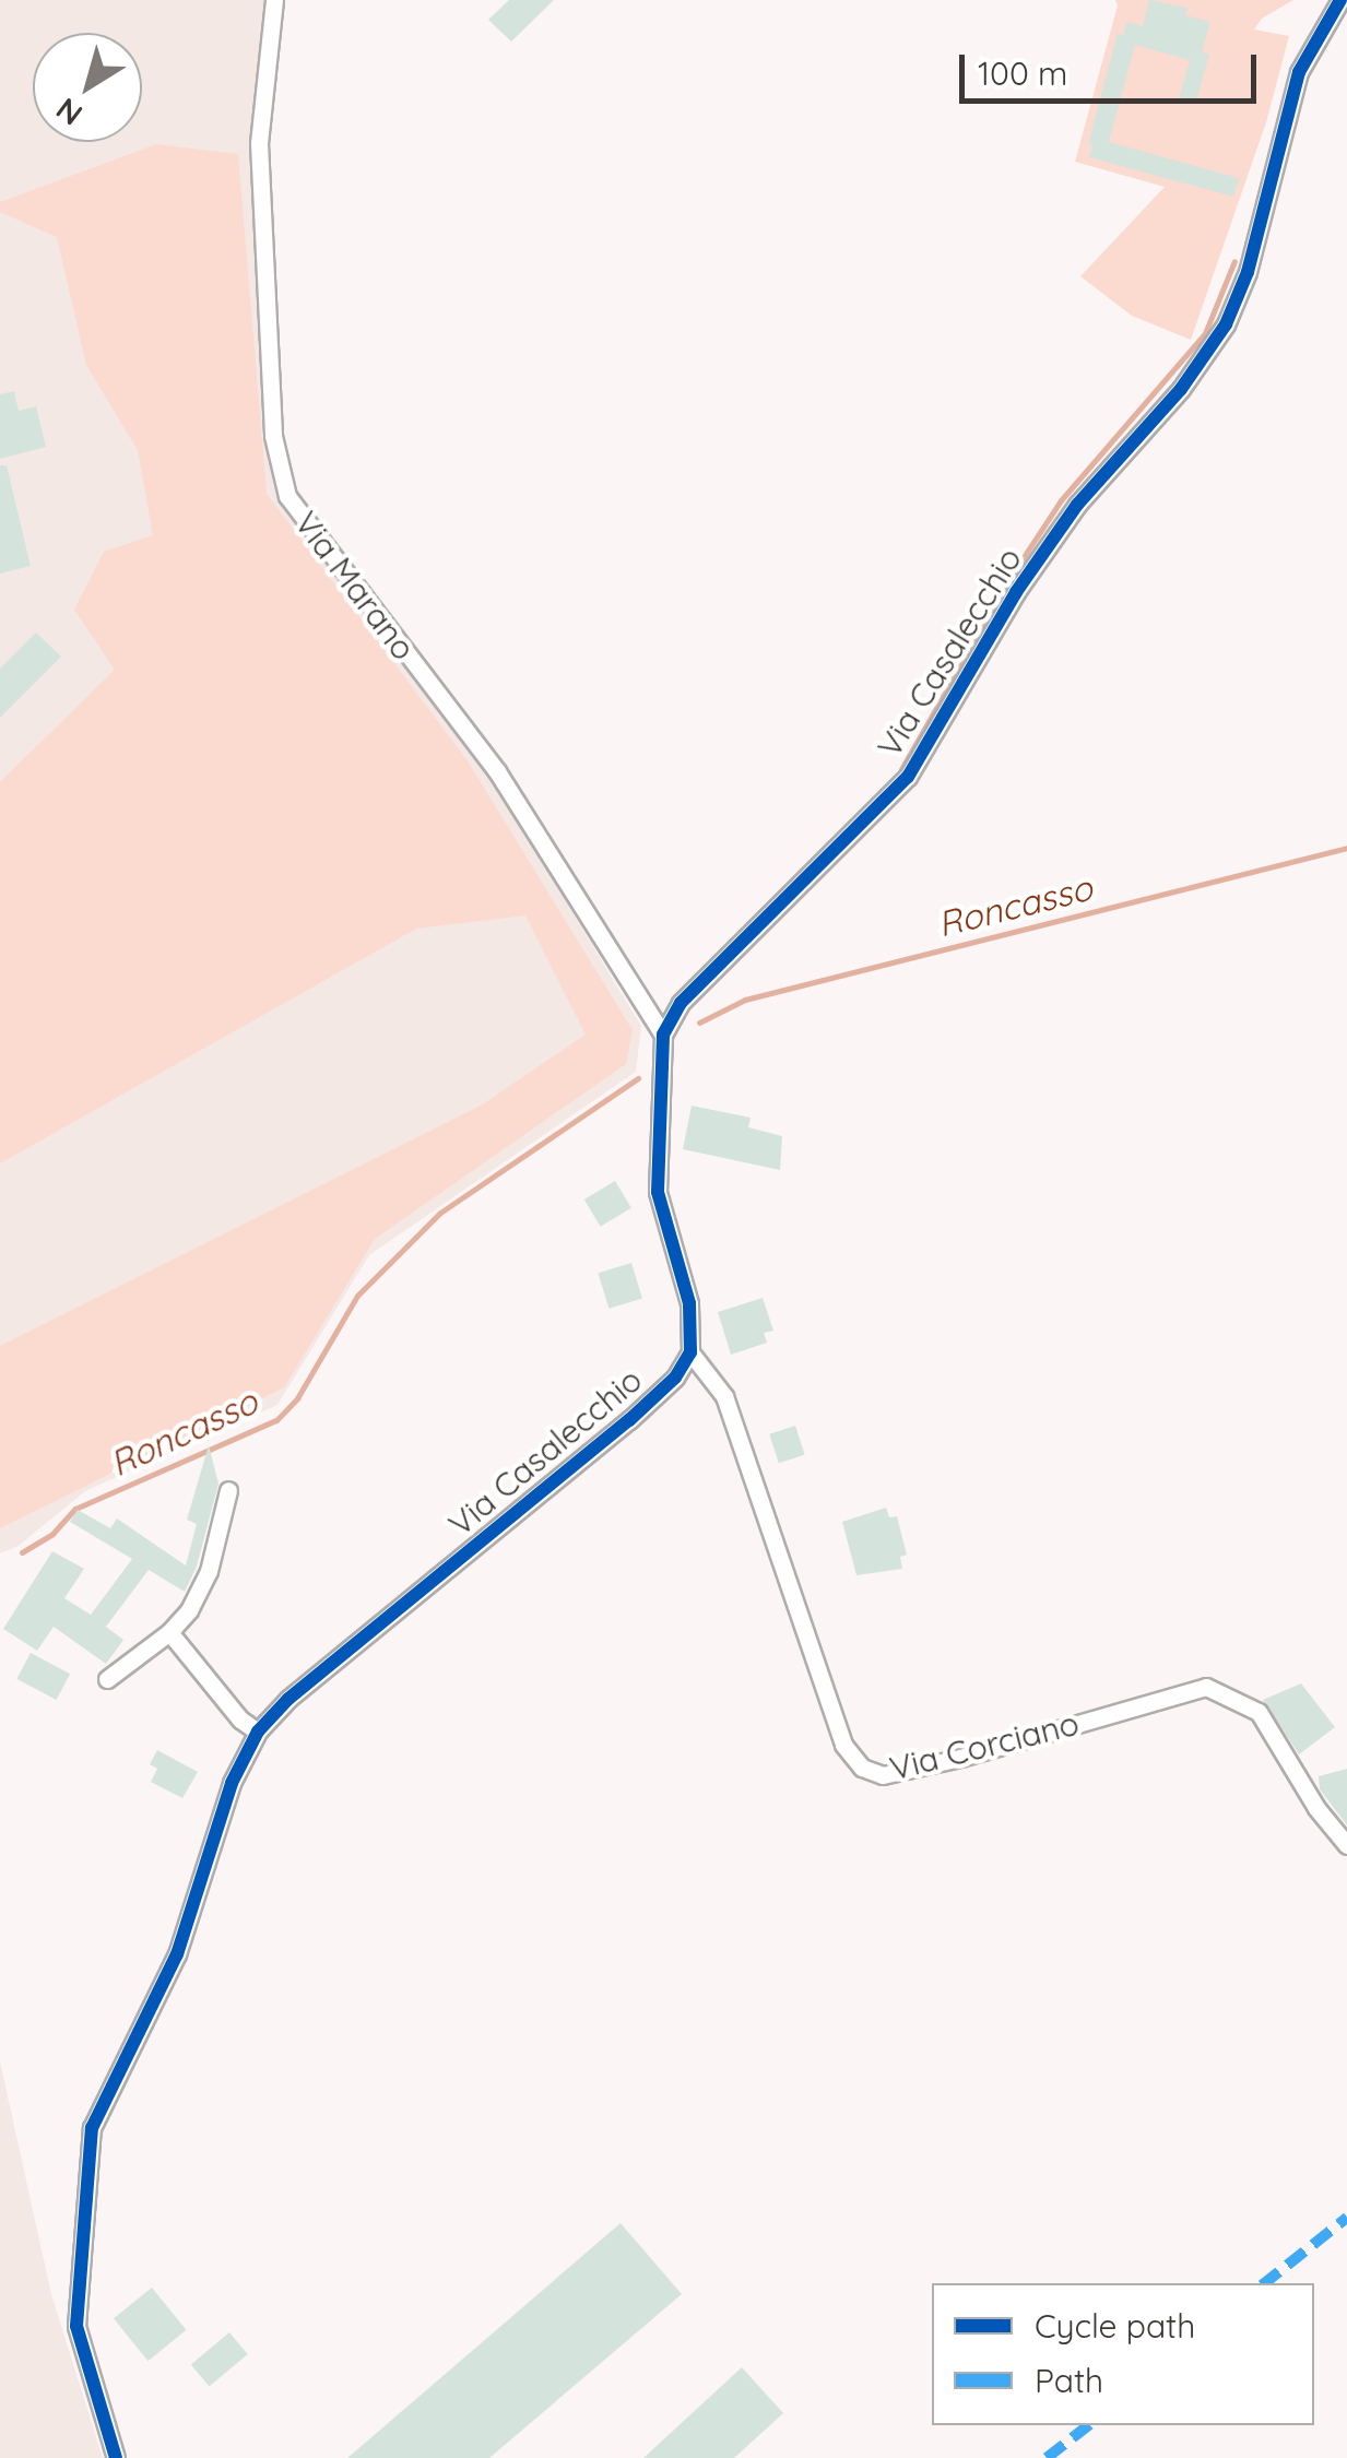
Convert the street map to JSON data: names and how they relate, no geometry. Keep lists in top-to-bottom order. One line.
{"streets":{"street":["Via Marano","Via Casalecchio","Via Corciano"]},"crossings":[["Via Marano","Via Casalecchio"],["Via Casalecchio","Via Corciano"]],"water":["Roncasso"],"legend":["Cycle path","Path"],"scale_bar":"100 m","north":"bottom left"}
